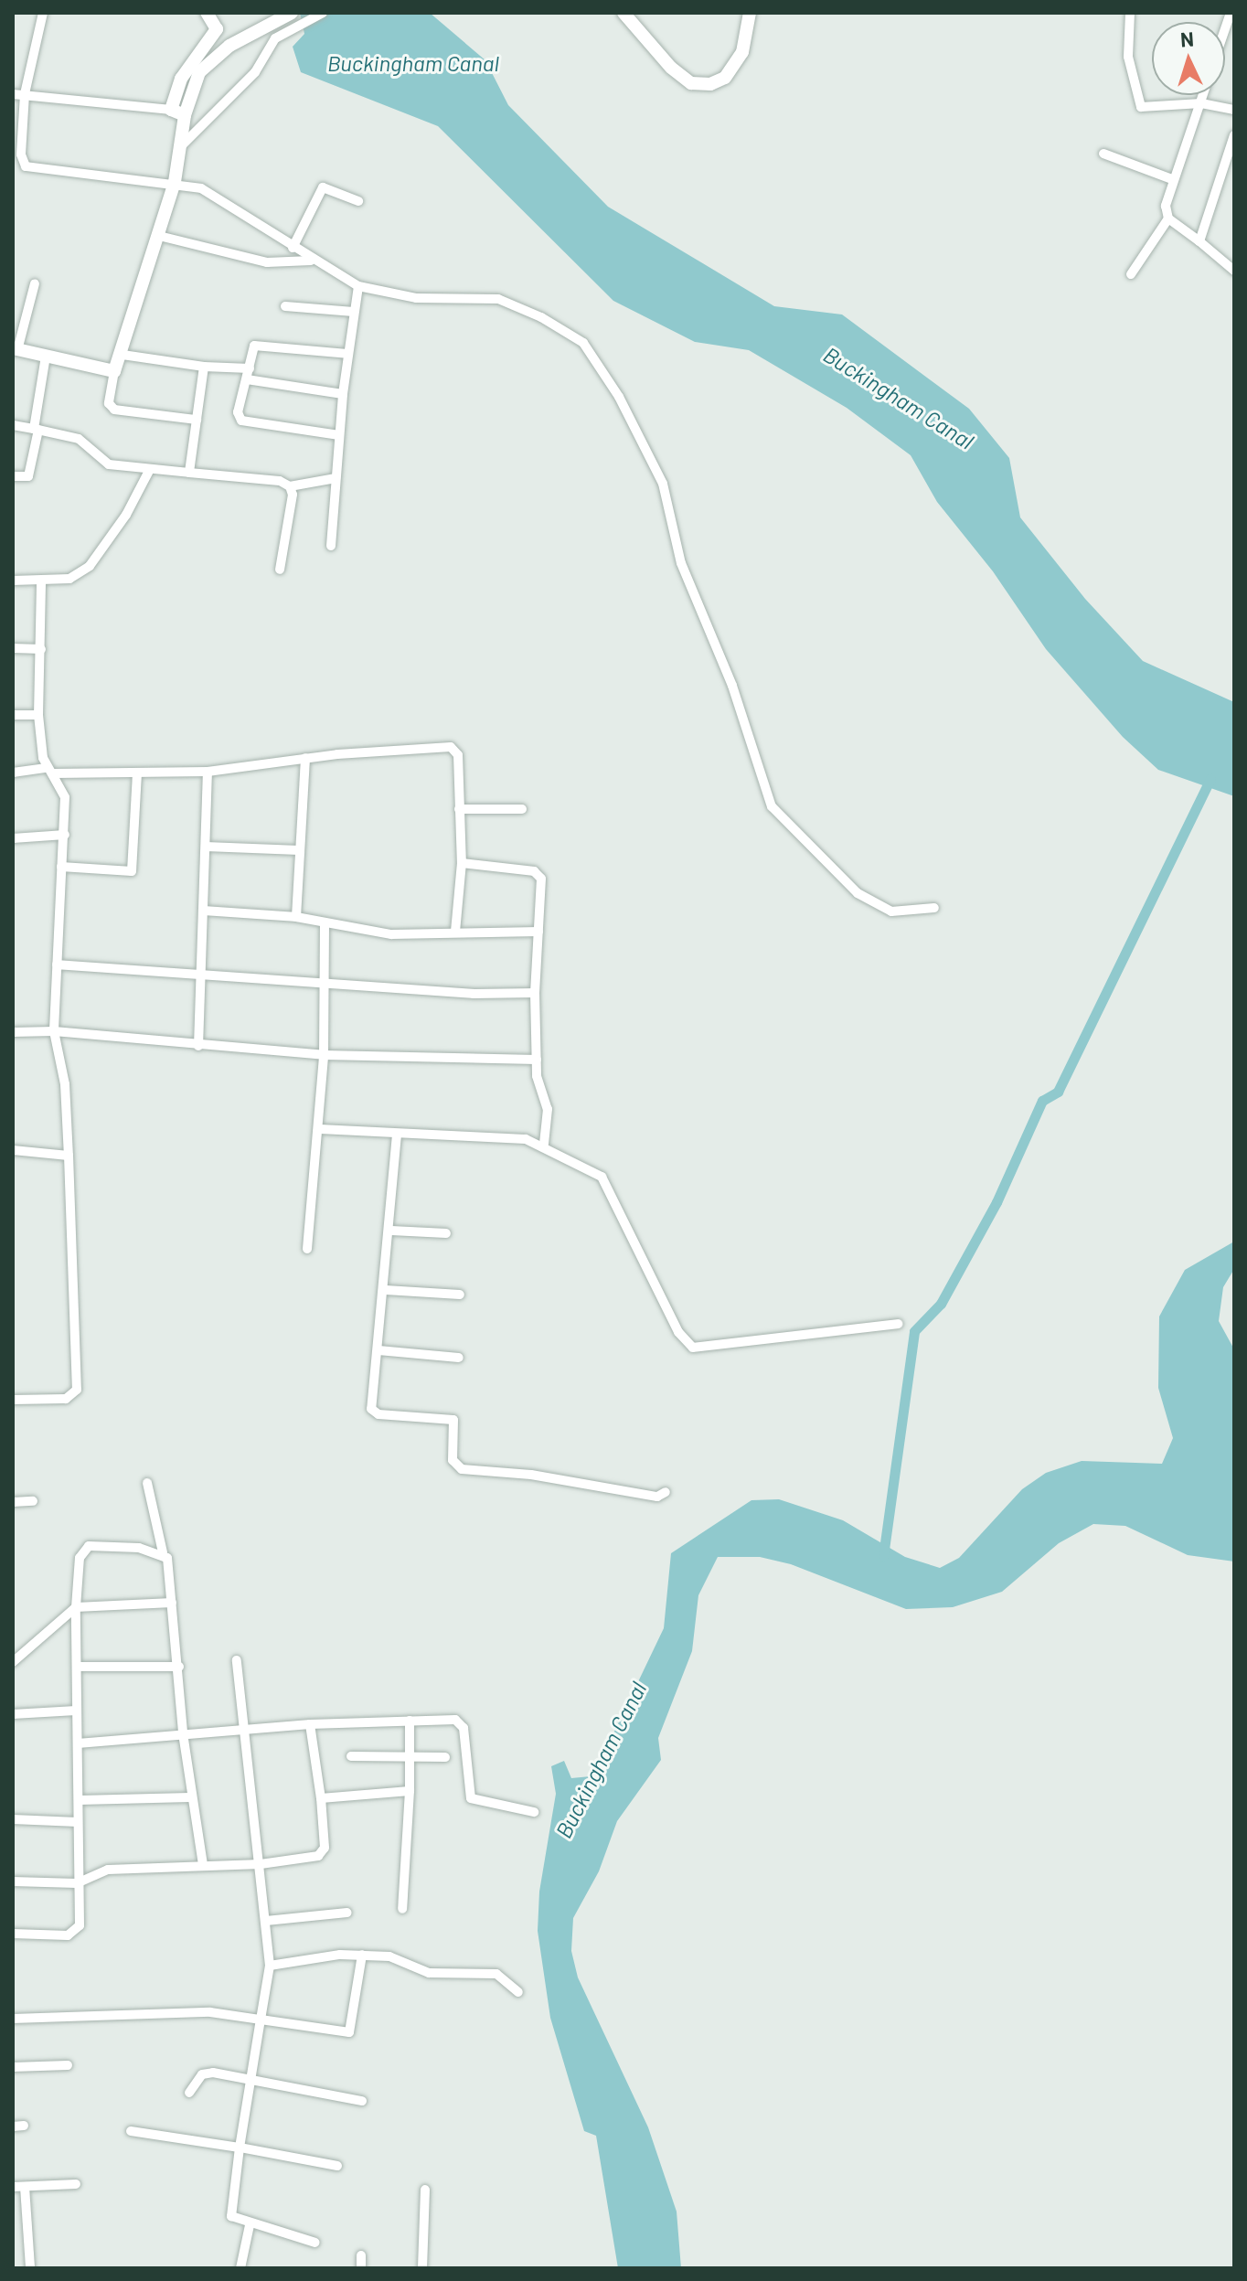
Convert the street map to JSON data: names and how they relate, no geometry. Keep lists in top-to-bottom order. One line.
{"water":["Buckingham Canal"],"north":"top"}
